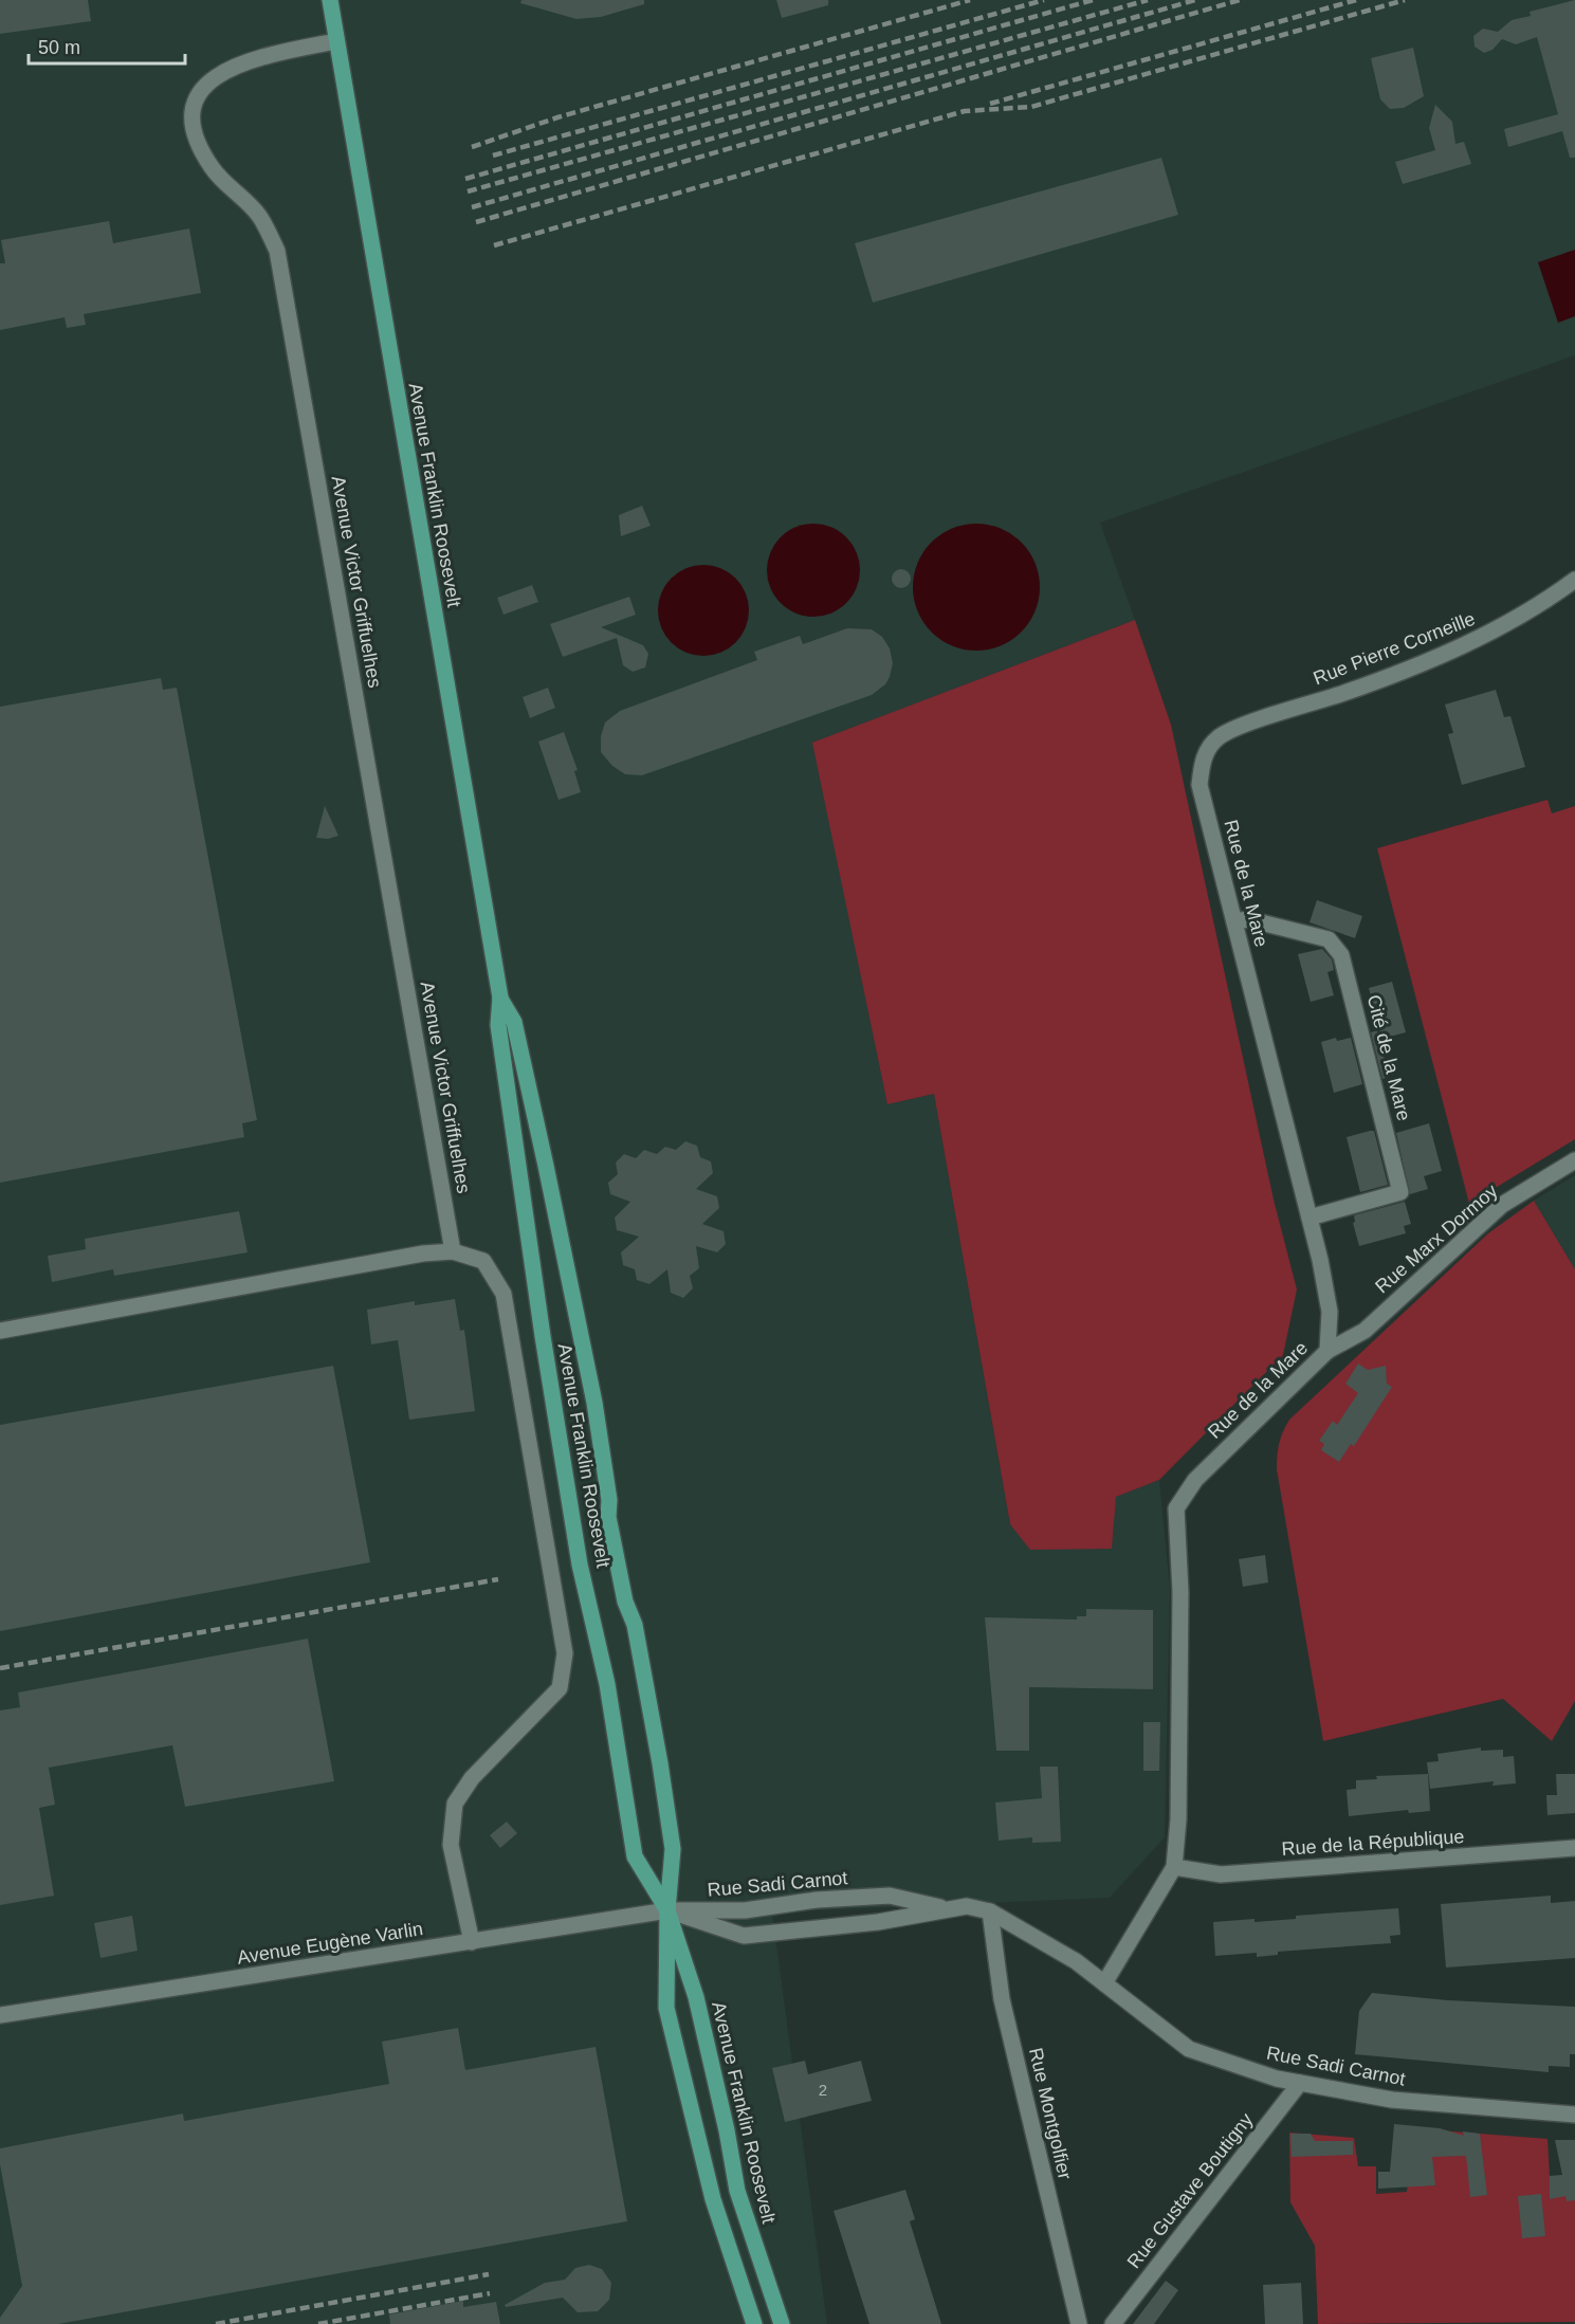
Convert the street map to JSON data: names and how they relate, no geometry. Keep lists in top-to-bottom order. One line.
{"streets":{"main road":["Avenue Franklin Roosevelt"],"street":["Avenue Victor Griffuelhes","Rue Pierre Corneille","Rue de la Mare","Cité de la Mare","Rue Marx Dormoy","Rue de la République","Rue Sadi Carnot","Avenue Eugène Varlin","Rue Montgolfier","Rue Gustave Boutigny"]},"crossings":[["Avenue Franklin Roosevelt","Avenue Victor Griffuelhes"],["Avenue Franklin Roosevelt","Rue Sadi Carnot"],["Avenue Franklin Roosevelt","Avenue Eugène Varlin"],["Rue Pierre Corneille","Rue de la Mare"],["Rue de la Mare","Cité de la Mare"],["Rue de la Mare","Rue Marx Dormoy"],["Rue de la Mare","Rue de la République"],["Rue de la Mare","Rue Sadi Carnot"],["Rue Sadi Carnot","Avenue Eugène Varlin"],["Rue Sadi Carnot","Rue Montgolfier"],["Rue Sadi Carnot","Rue Gustave Boutigny"]],"house_numbers":["2"],"scale_bar":"50 m"}
